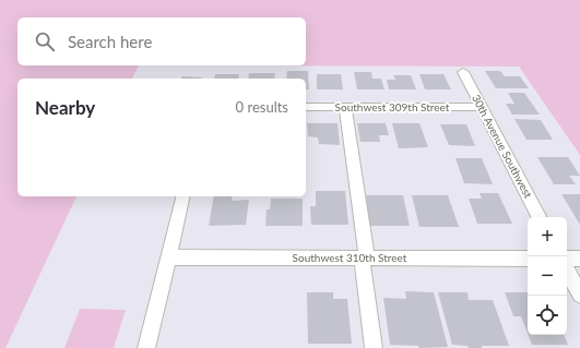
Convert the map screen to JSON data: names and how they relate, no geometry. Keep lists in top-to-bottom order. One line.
{"streets":{"street":["Southwest 309th Street","30th Avenue Southwest","Southwest 310th Street"]},"crossings":[["Southwest 309th Street","30th Avenue Southwest"]],"page":{"search":"Search here","heading":["Nearby","0 results"],"map_buttons":["+","−"]}}
